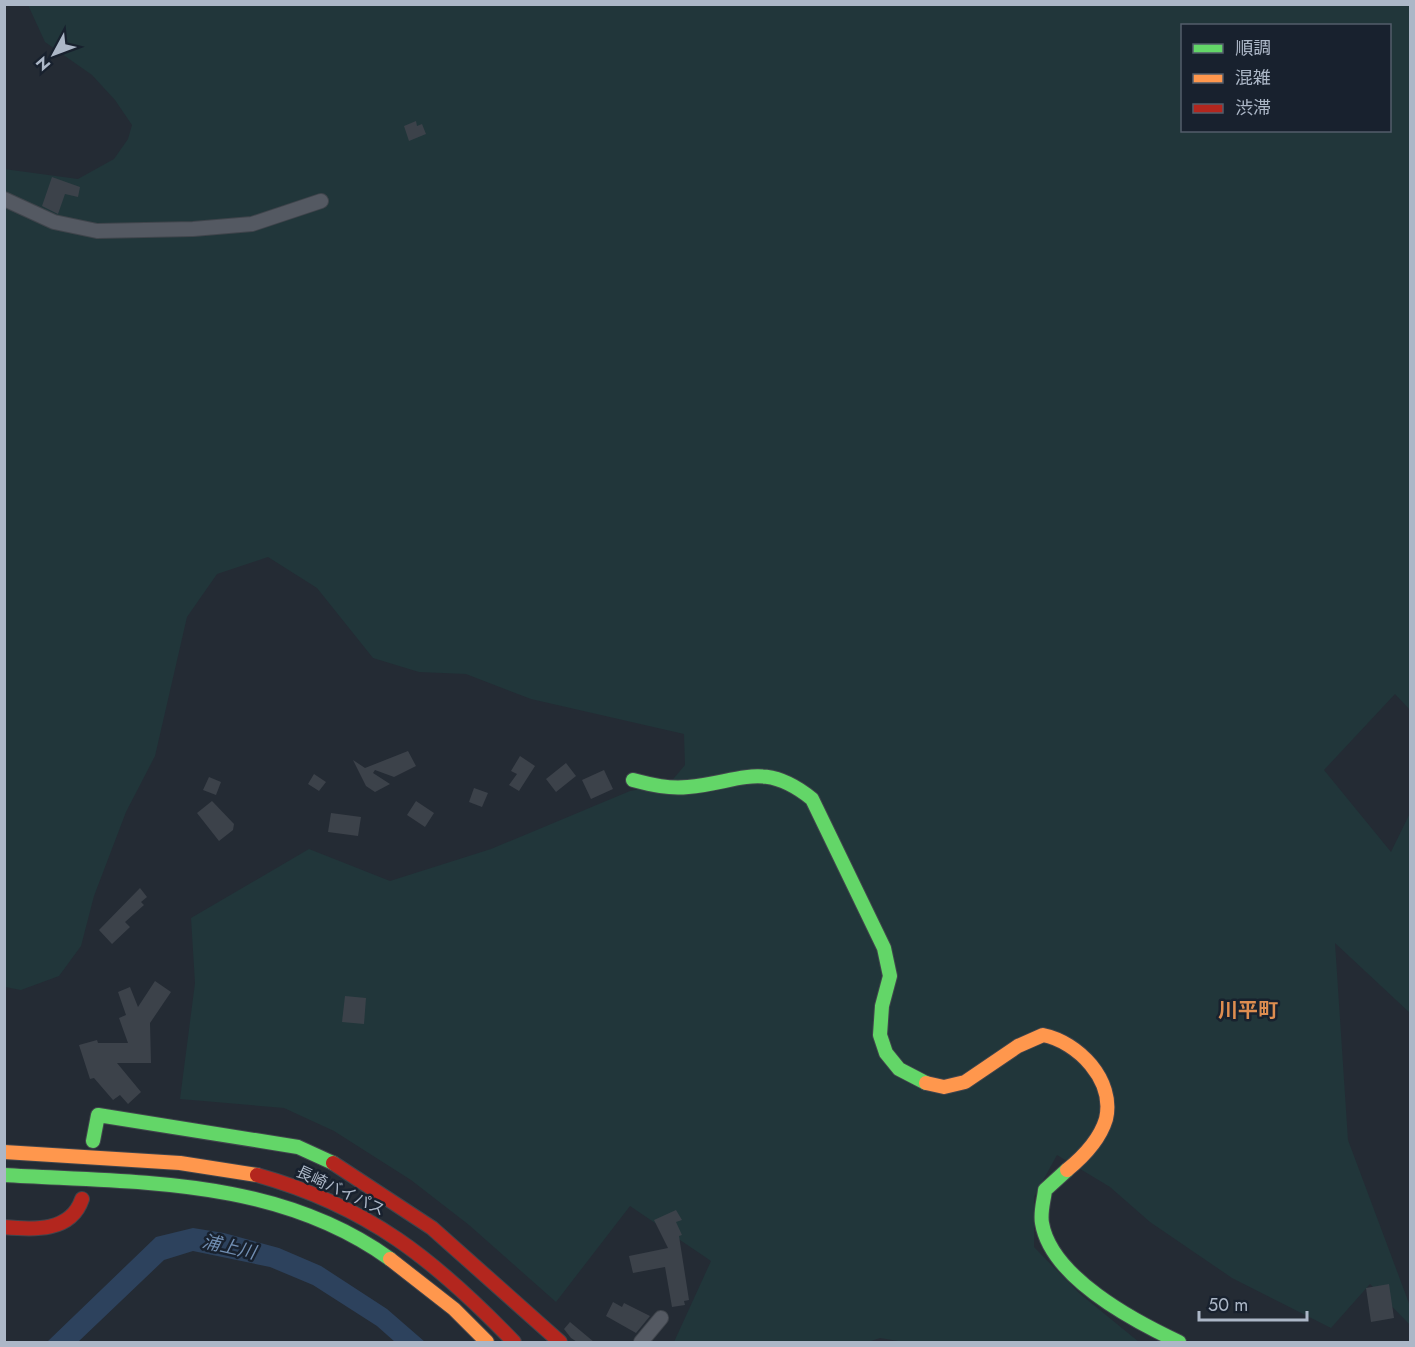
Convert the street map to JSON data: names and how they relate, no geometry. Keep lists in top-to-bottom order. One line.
{"streets":{"main road":["長崎バイパス"]},"districts":["川平町"],"water":["浦上川"],"legend":["順調","混雑","渋滞"],"scale_bar":"50 m","north":"bottom left"}
